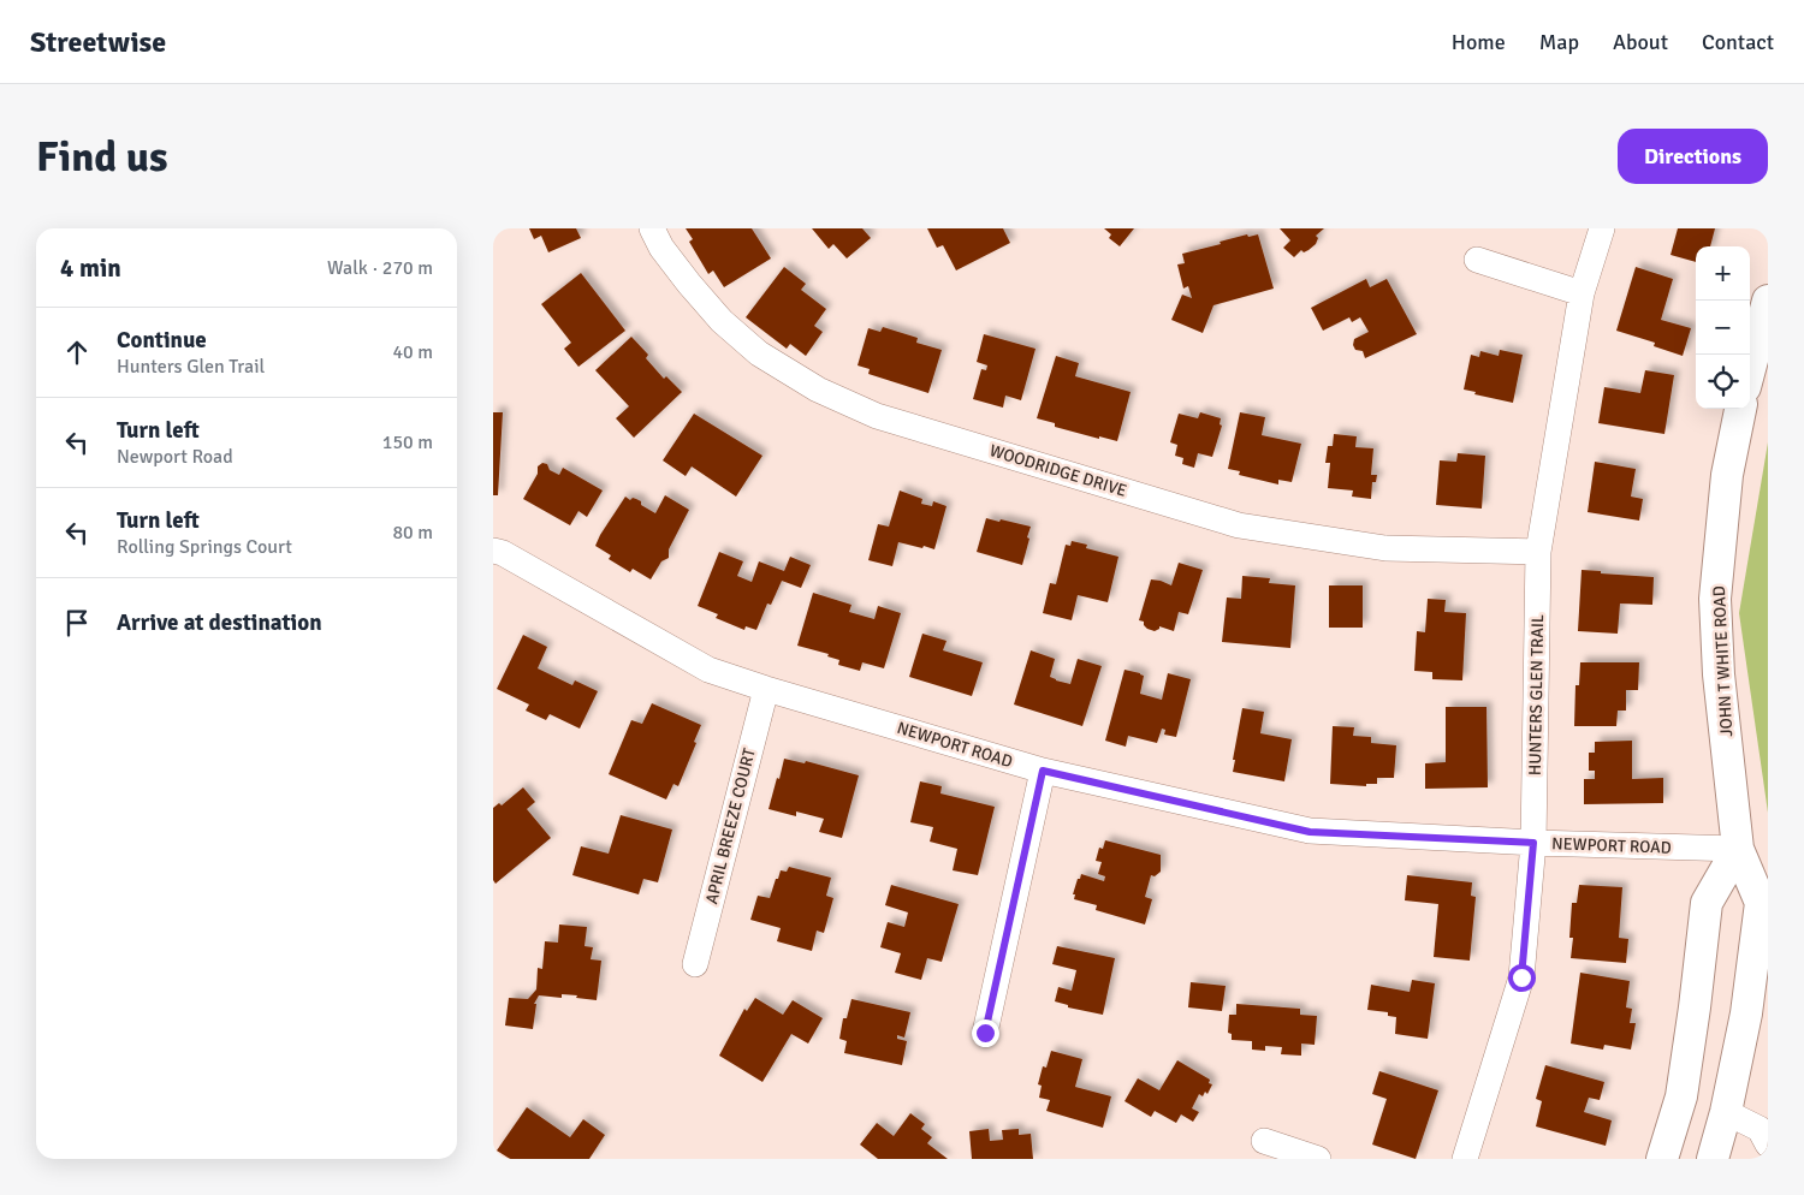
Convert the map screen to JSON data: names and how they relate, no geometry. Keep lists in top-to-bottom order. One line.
{"streets":{"street":["WOODRIDGE DRIVE","JOHN T WHITE ROAD","HUNTERS GLEN TRAIL","NEWPORT ROAD","APRIL BREEZE COURT"]},"crossings":[["WOODRIDGE DRIVE","HUNTERS GLEN TRAIL"],["JOHN T WHITE ROAD","NEWPORT ROAD"],["HUNTERS GLEN TRAIL","NEWPORT ROAD"],["NEWPORT ROAD","APRIL BREEZE COURT"]],"page":{"header":"Streetwise","nav":["Home","Map","About","Contact"],"buttons":"Directions","title":"Find us","heading":["4 min","Walk · 270 m"],"map_buttons":["+","−"],"list":[["Continue","Hunters Glen Trail","40 m"],["Turn left","Newport Road","150 m"],["Turn left","Rolling Springs Court","80 m"],"Arrive at destination"]}}
